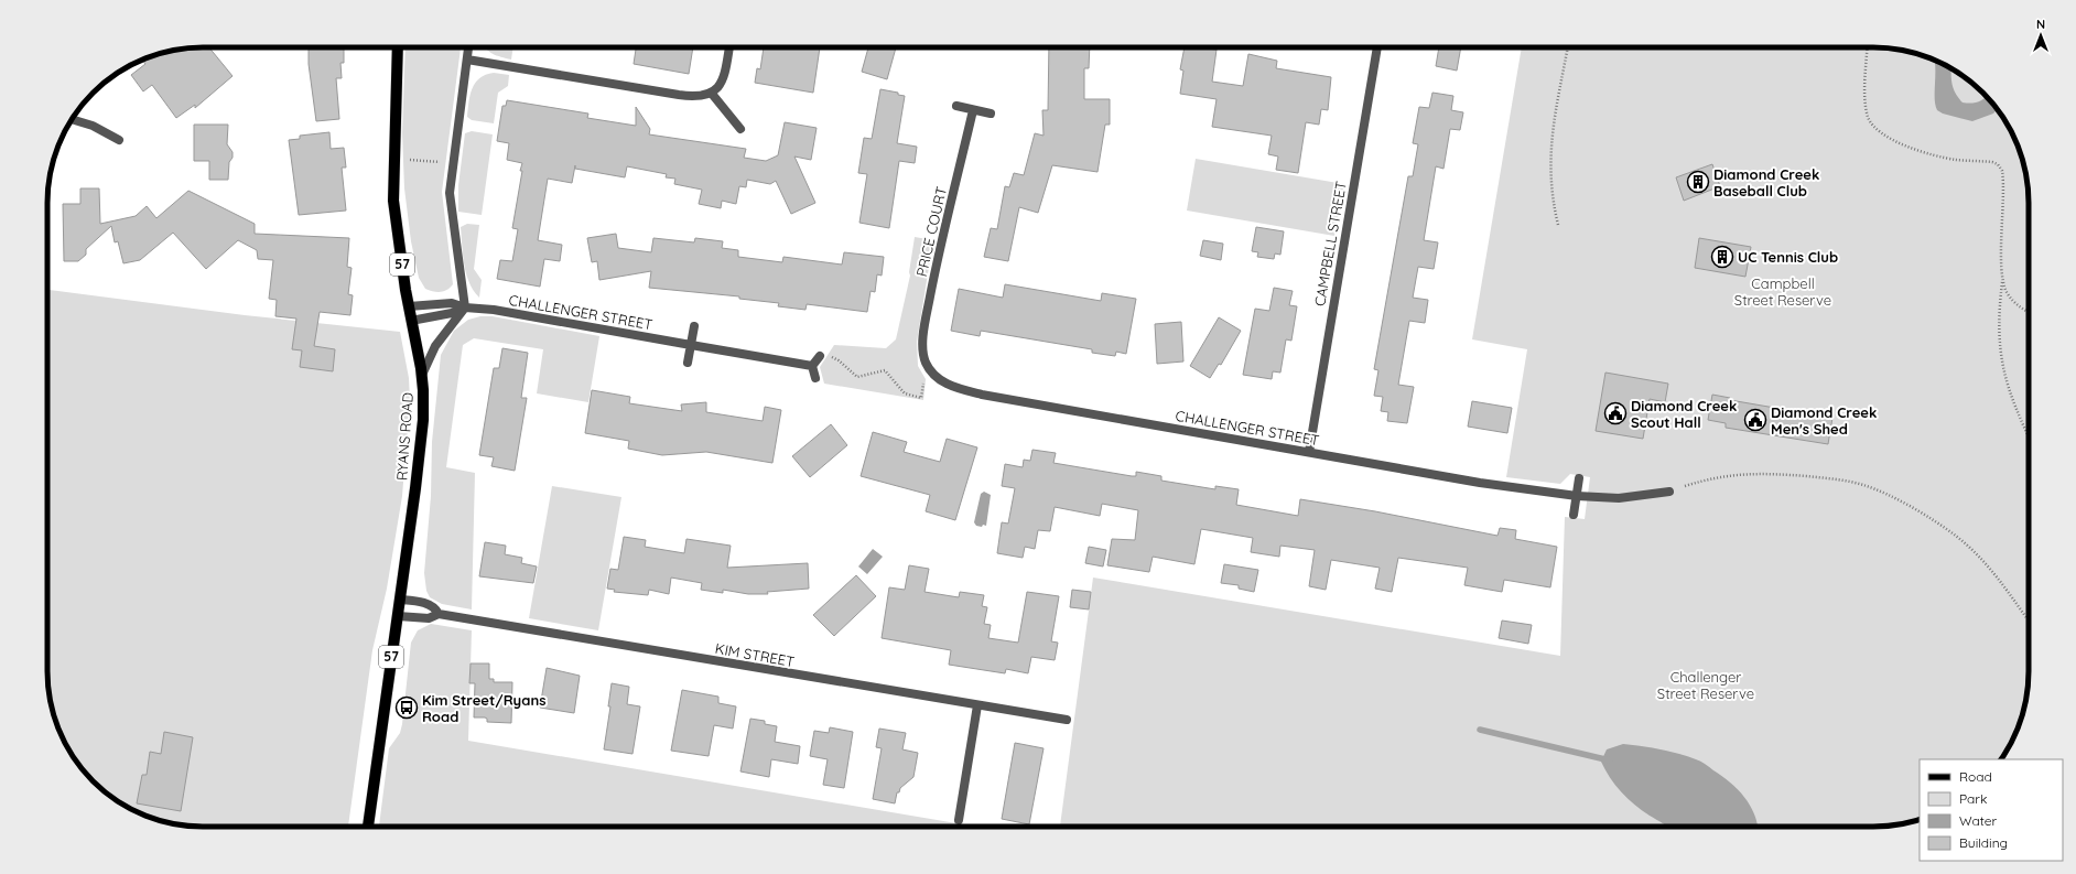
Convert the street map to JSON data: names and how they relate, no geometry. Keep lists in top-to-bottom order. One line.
{"streets":{"main road":["57","RYANS ROAD"],"street":["PRICE COURT","CAMPBELL STREET","CHALLENGER STREET","KIM STREET"]},"crossings":[["PRICE COURT","CHALLENGER STREET"],["CAMPBELL STREET","CHALLENGER STREET"],["CHALLENGER STREET","RYANS ROAD"],["RYANS ROAD","KIM STREET"]],"parks":["Campbell Street Reserve","Challenger Street Reserve"],"places":{"building":["Diamond Creek Baseball Club","UC Tennis Club"],"public building":["Diamond Creek Scout Hall","Diamond Creek Men's Shed"],"bus stop":["Kim Street/Ryans Road"]},"legend":["Road","Park","Water","Building"],"north":"top"}
